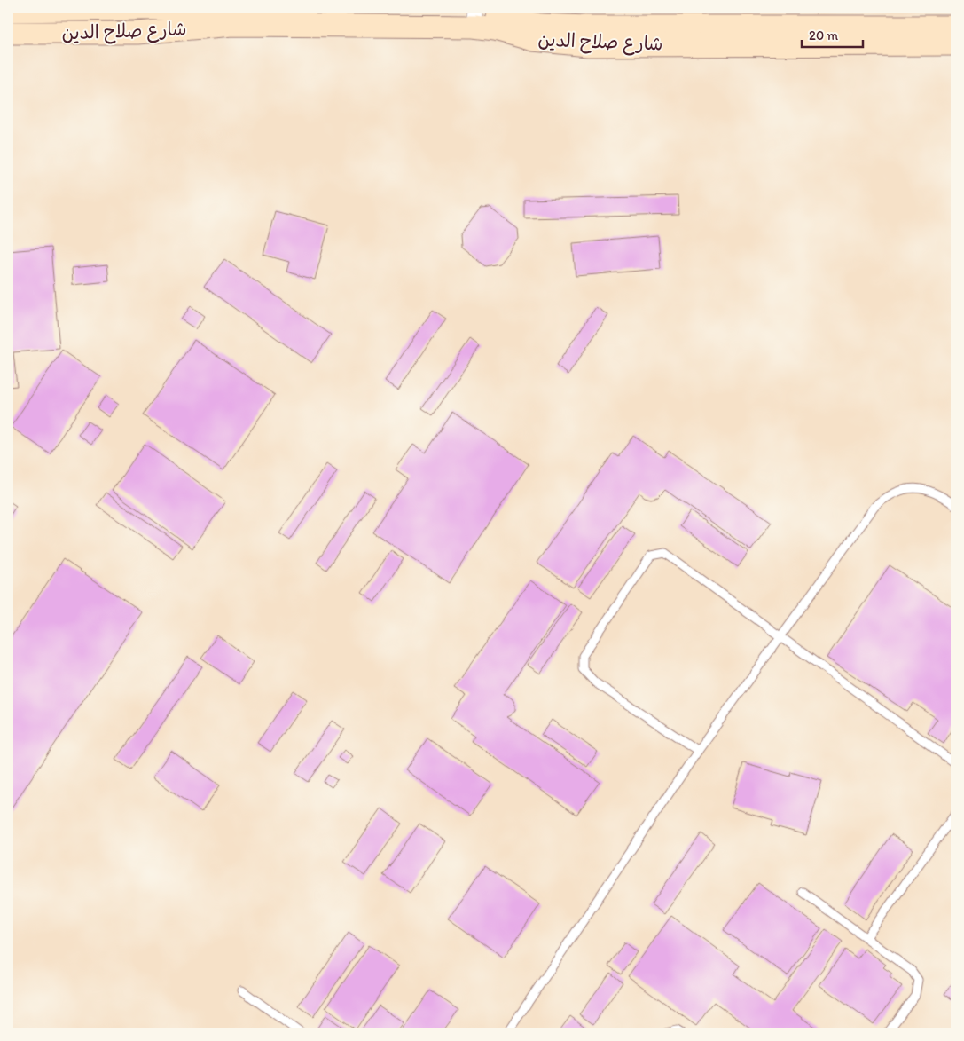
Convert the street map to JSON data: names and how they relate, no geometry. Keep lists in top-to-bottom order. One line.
{"streets":{"street":["شارع صلاح الدين"]},"scale_bar":"20 m"}
